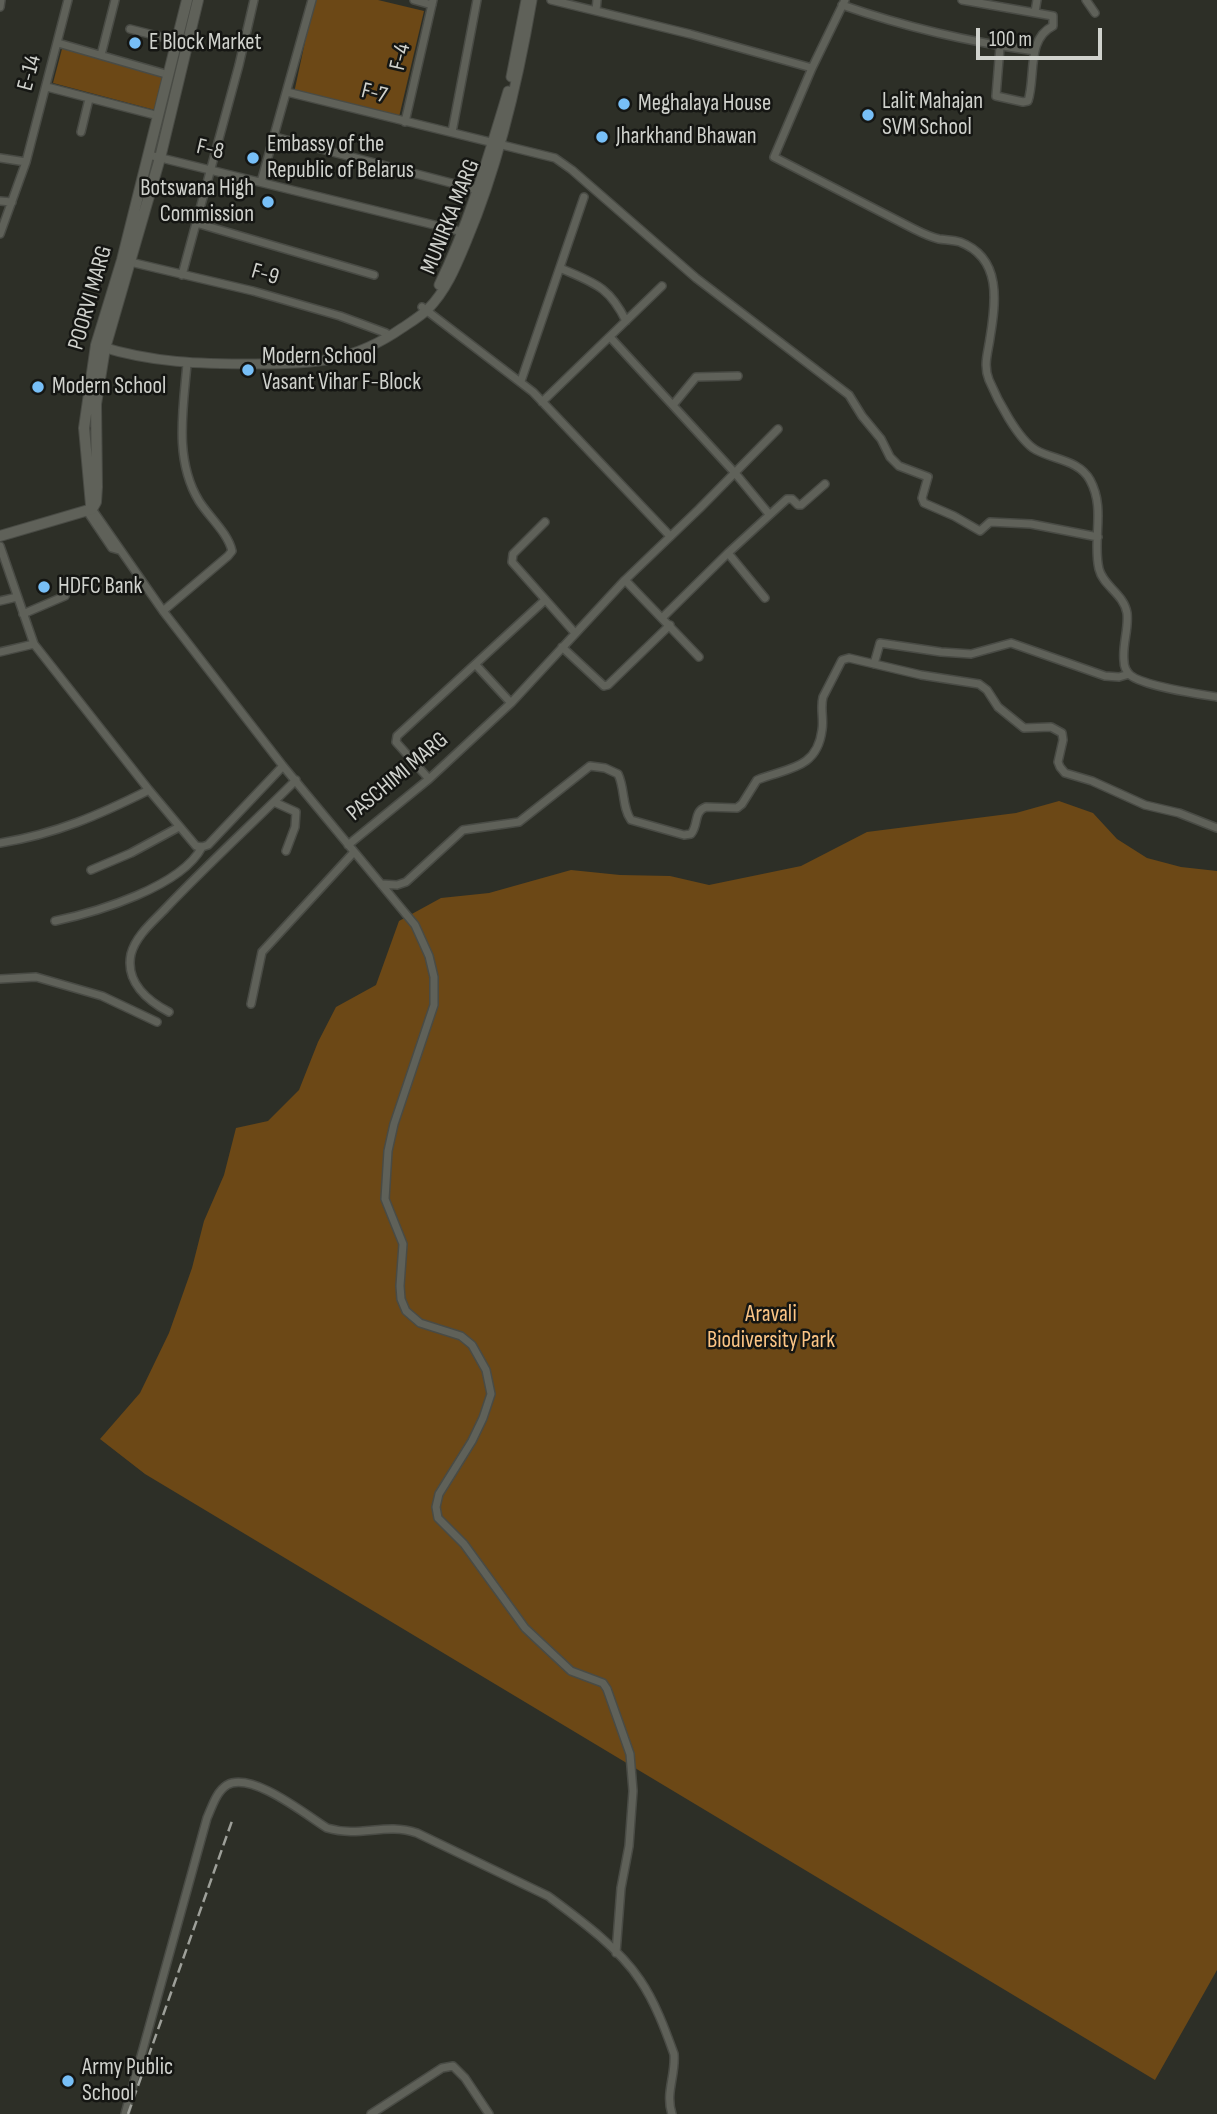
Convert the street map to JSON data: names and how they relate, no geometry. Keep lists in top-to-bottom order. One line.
{"streets":{"main road":["POORVI MARG"],"street":["F-4","E-14","F-7","F-8","MUNIRKA MARG","F-9","PASCHIMI MARG"]},"crossings":[["F-4","F-7"],["E-14","POORVI MARG"],["F-7","MUNIRKA MARG"],["F-8","MUNIRKA MARG"],["F-8","POORVI MARG"],["MUNIRKA MARG","F-9"],["MUNIRKA MARG","POORVI MARG"],["F-9","POORVI MARG"],["POORVI MARG","PASCHIMI MARG"]],"parks":["Aravali Biodiversity Park"],"places":["E Block Market","Meghalaya House","Lalit Mahajan SVM School","Jharkhand Bhawan","Embassy of the Republic of Belarus","Botswana High Commission","Modern School Vasant Vihar F-Block","Modern School","HDFC Bank","Army Public School"],"scale_bar":"100 m"}
